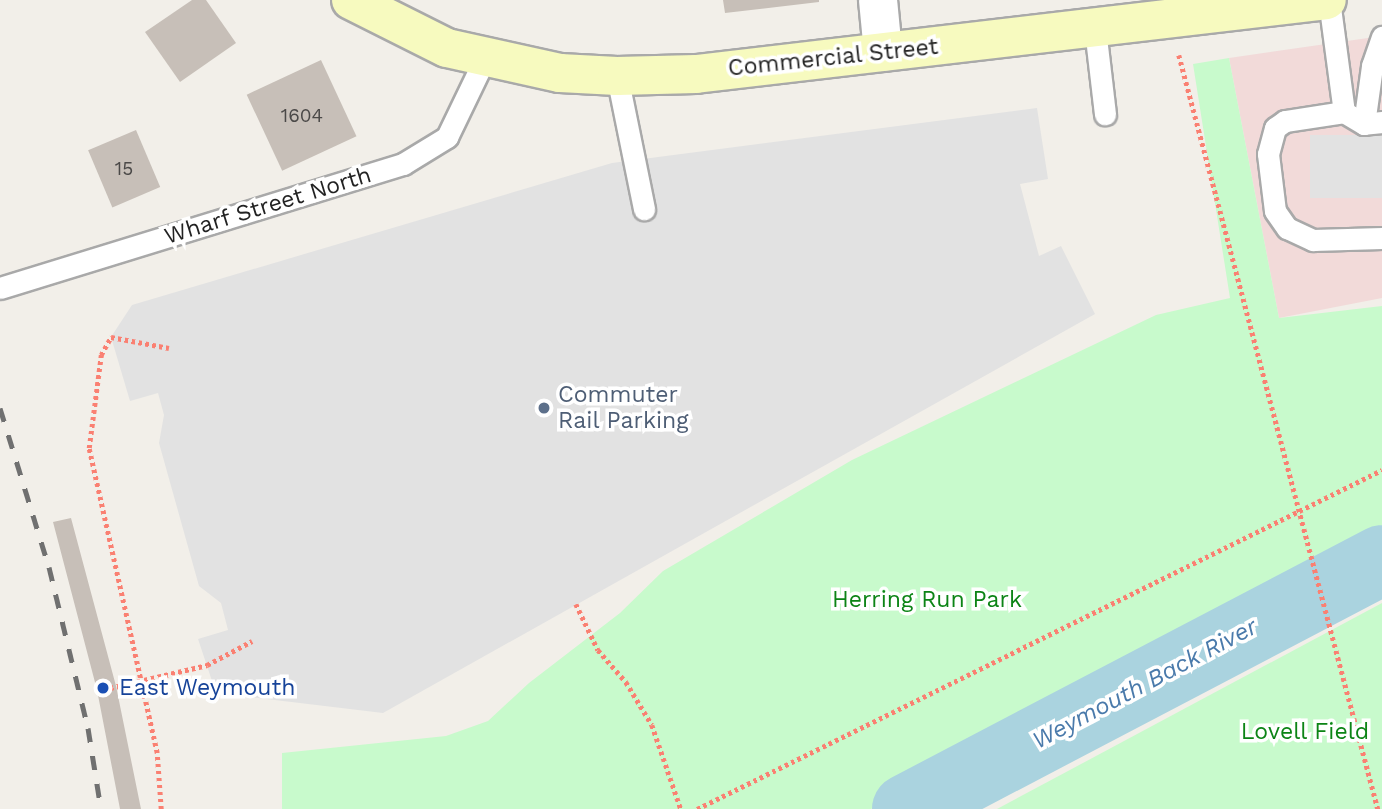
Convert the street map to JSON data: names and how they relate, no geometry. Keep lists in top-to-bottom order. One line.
{"streets":{"main road":["Commercial Street"],"lane":["Wharf Street North"]},"crossings":[["Commercial Street","Wharf Street North"]],"water":["Weymouth Back River"],"parks":["Herring Run Park","Lovell Field"],"places":["Commuter Rail Parking","East Weymouth"],"house_numbers":["1604","15"]}
